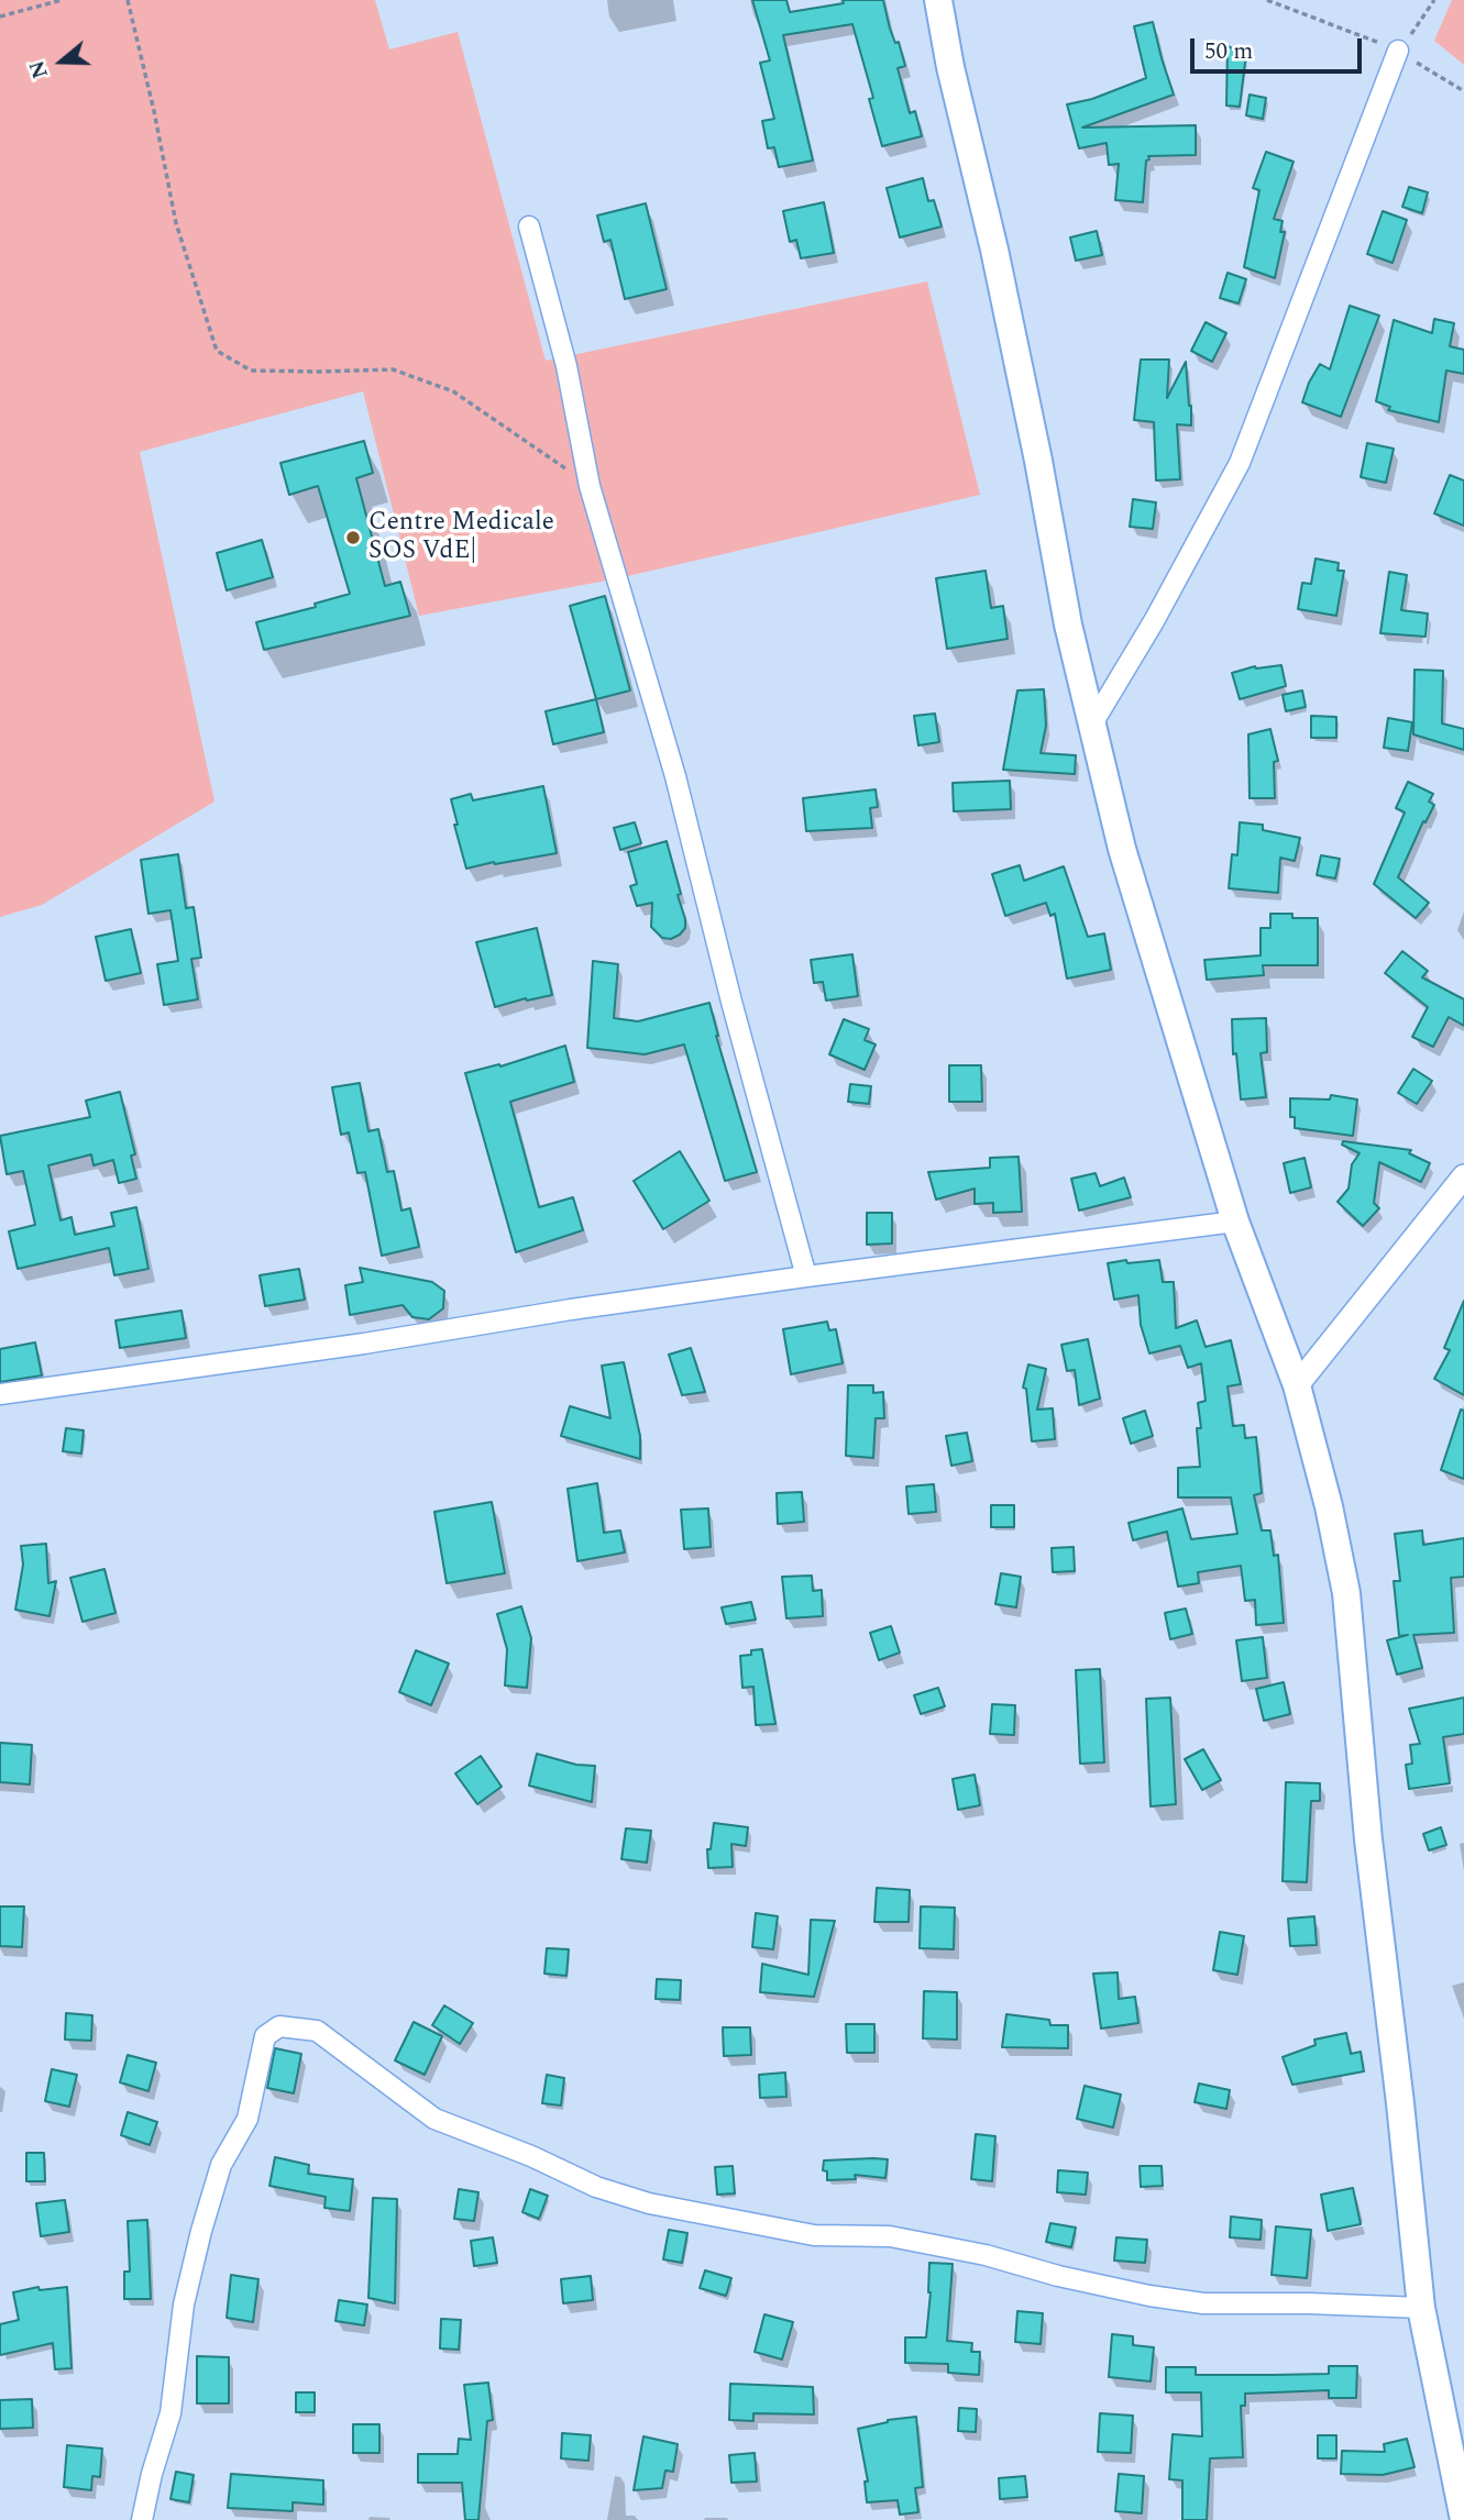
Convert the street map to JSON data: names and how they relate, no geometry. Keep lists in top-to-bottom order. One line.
{"places":["Centre Medicale SOS VdE|"],"scale_bar":"50 m","north":"left"}
